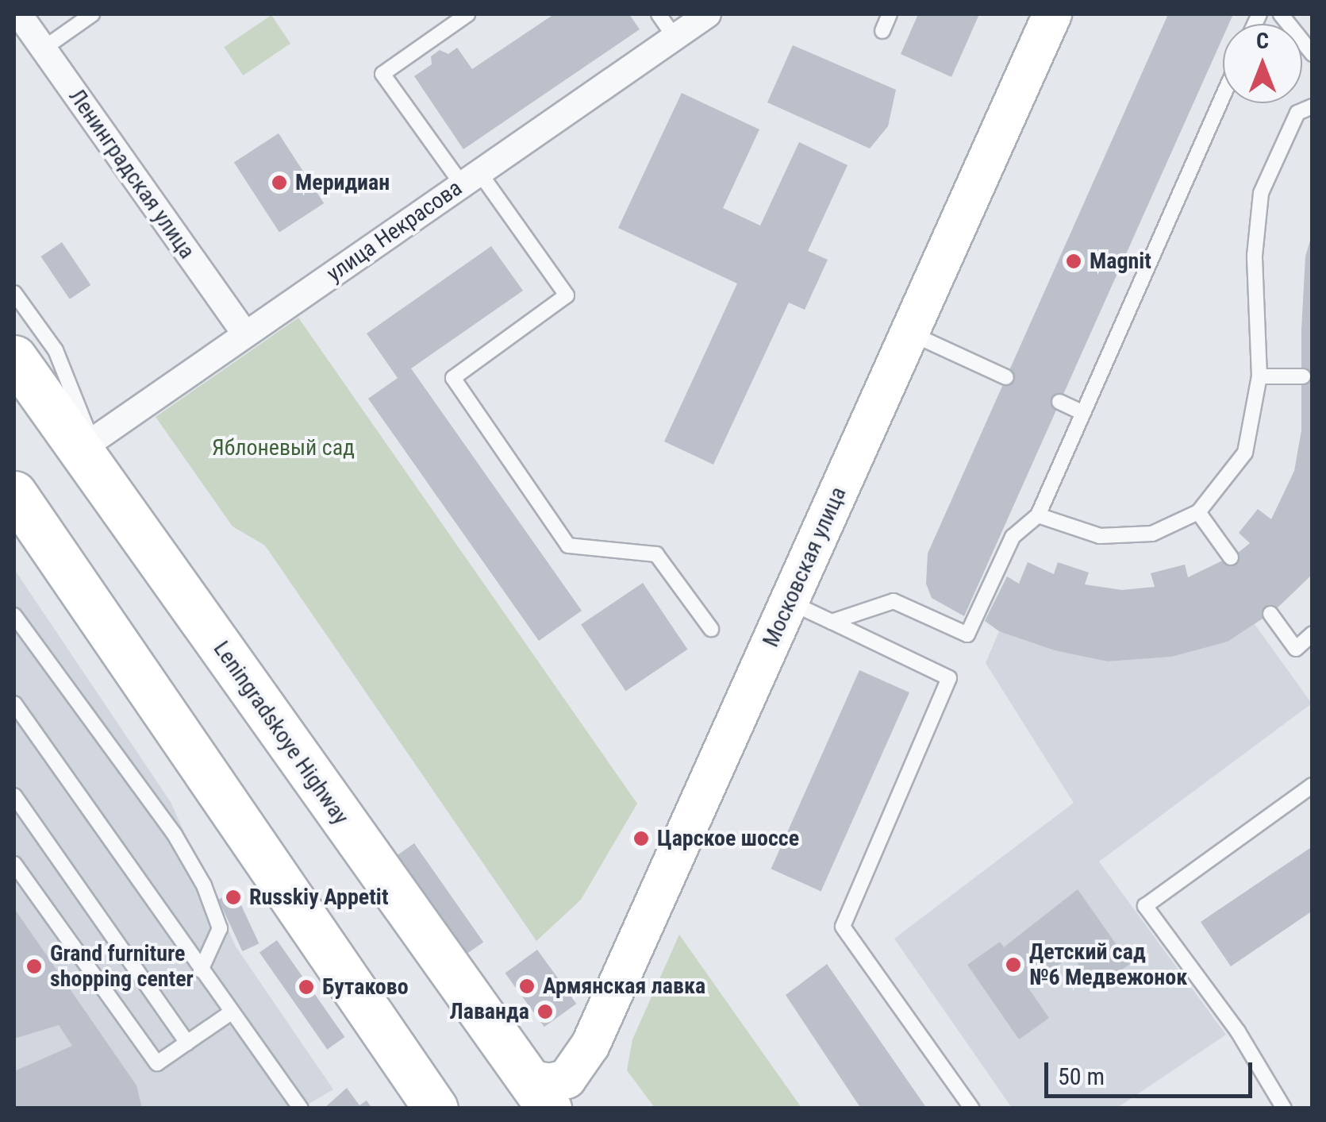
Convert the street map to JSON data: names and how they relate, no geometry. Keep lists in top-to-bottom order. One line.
{"streets":{"highway":["Leningradskoye Highway"],"street":["Ленинградская улица","улица Некрасова","Московская улица"]},"crossings":[["Ленинградская улица","улица Некрасова"],["улица Некрасова","Leningradskoye Highway"],["Московская улица","Leningradskoye Highway"]],"parks":["Яблоневый сад"],"places":["Меридиан","Magnit","Царское шоссе","Russkiy Appetit","Детский сад №6 Медвежонок","Grand furniture shopping center","Армянская лавка","Бутаково","Лаванда"],"scale_bar":"50 m","north":"top"}
